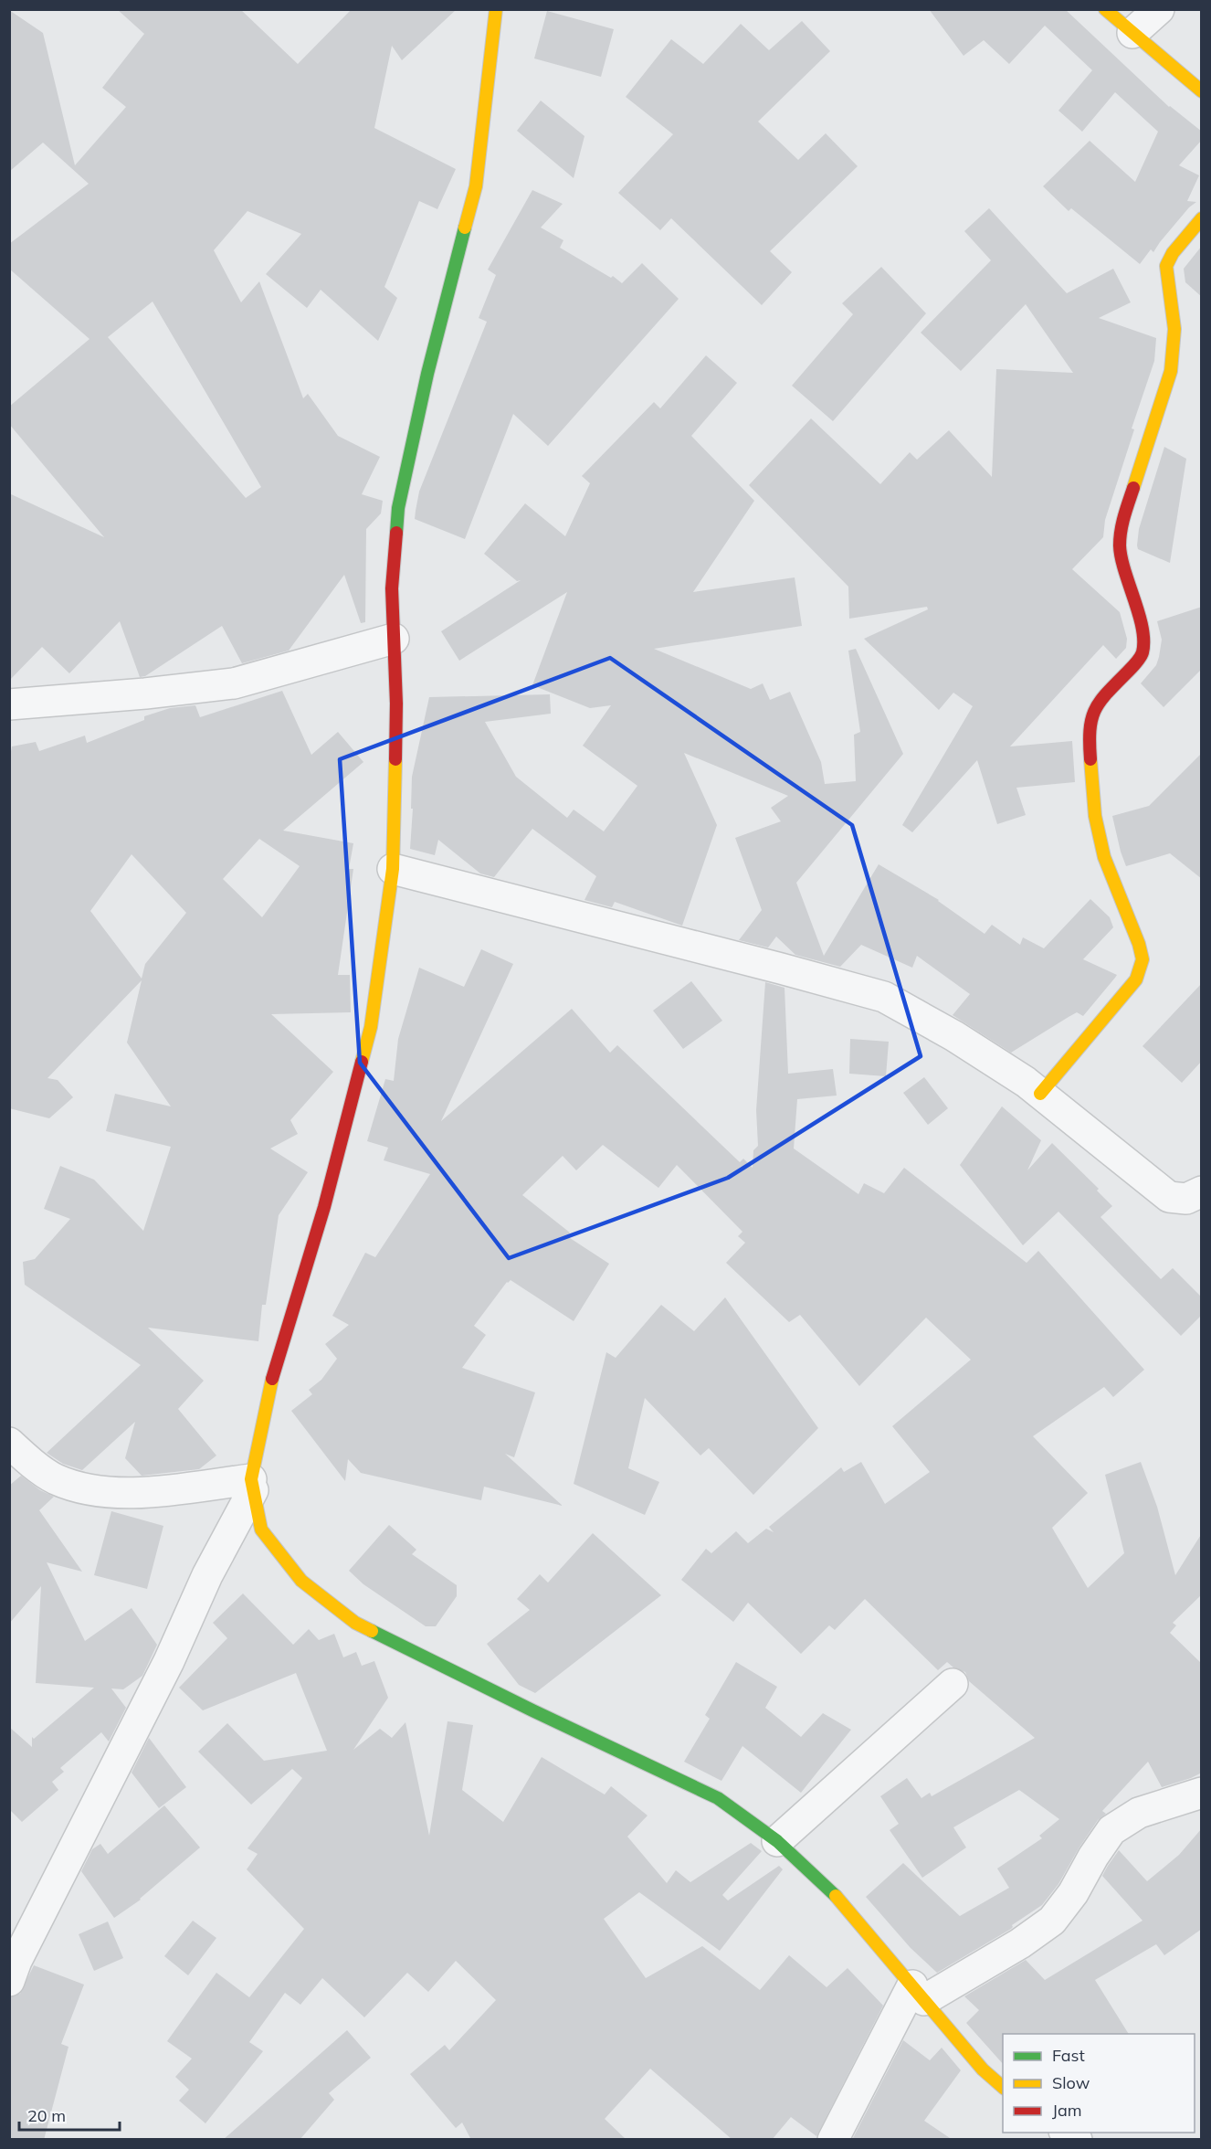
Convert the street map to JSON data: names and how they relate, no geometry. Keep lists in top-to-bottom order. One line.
{"legend":["Fast","Slow","Jam"],"scale_bar":"20 m"}
